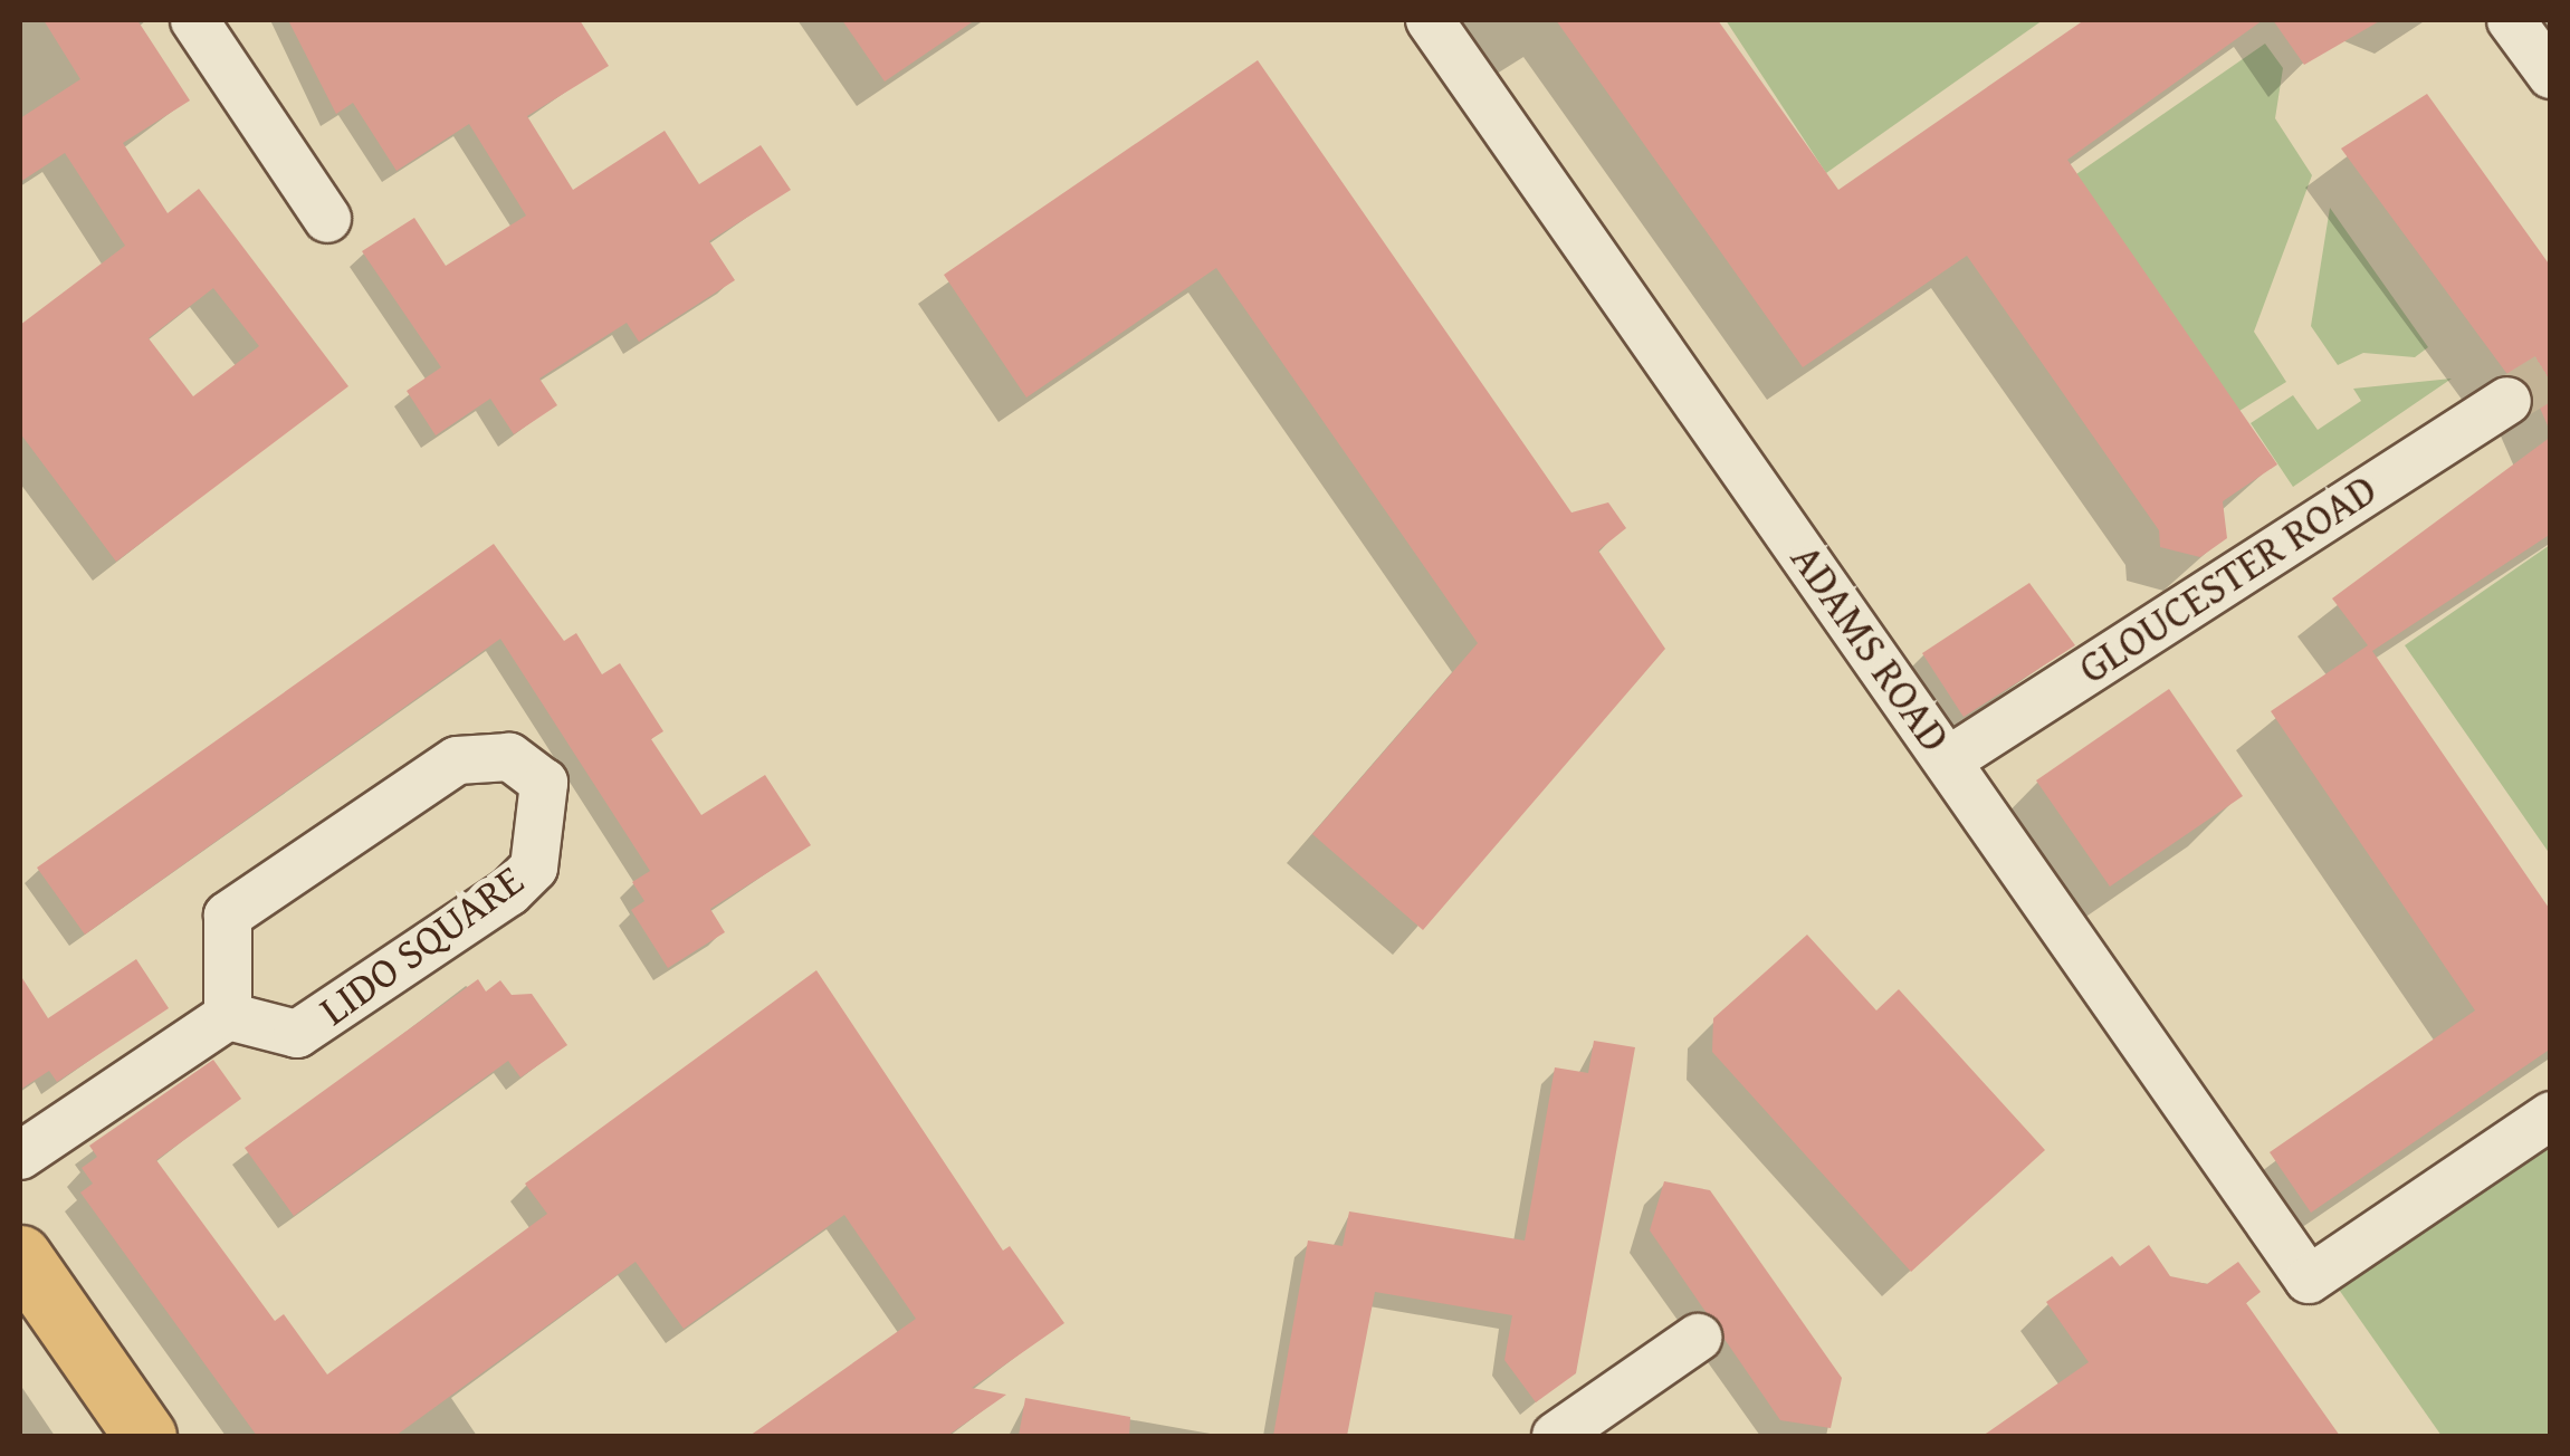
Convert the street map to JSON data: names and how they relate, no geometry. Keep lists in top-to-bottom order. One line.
{"streets":{"street":["GLOUCESTER ROAD","ADAMS ROAD","LIDO SQUARE"]},"crossings":[["GLOUCESTER ROAD","ADAMS ROAD"]]}
